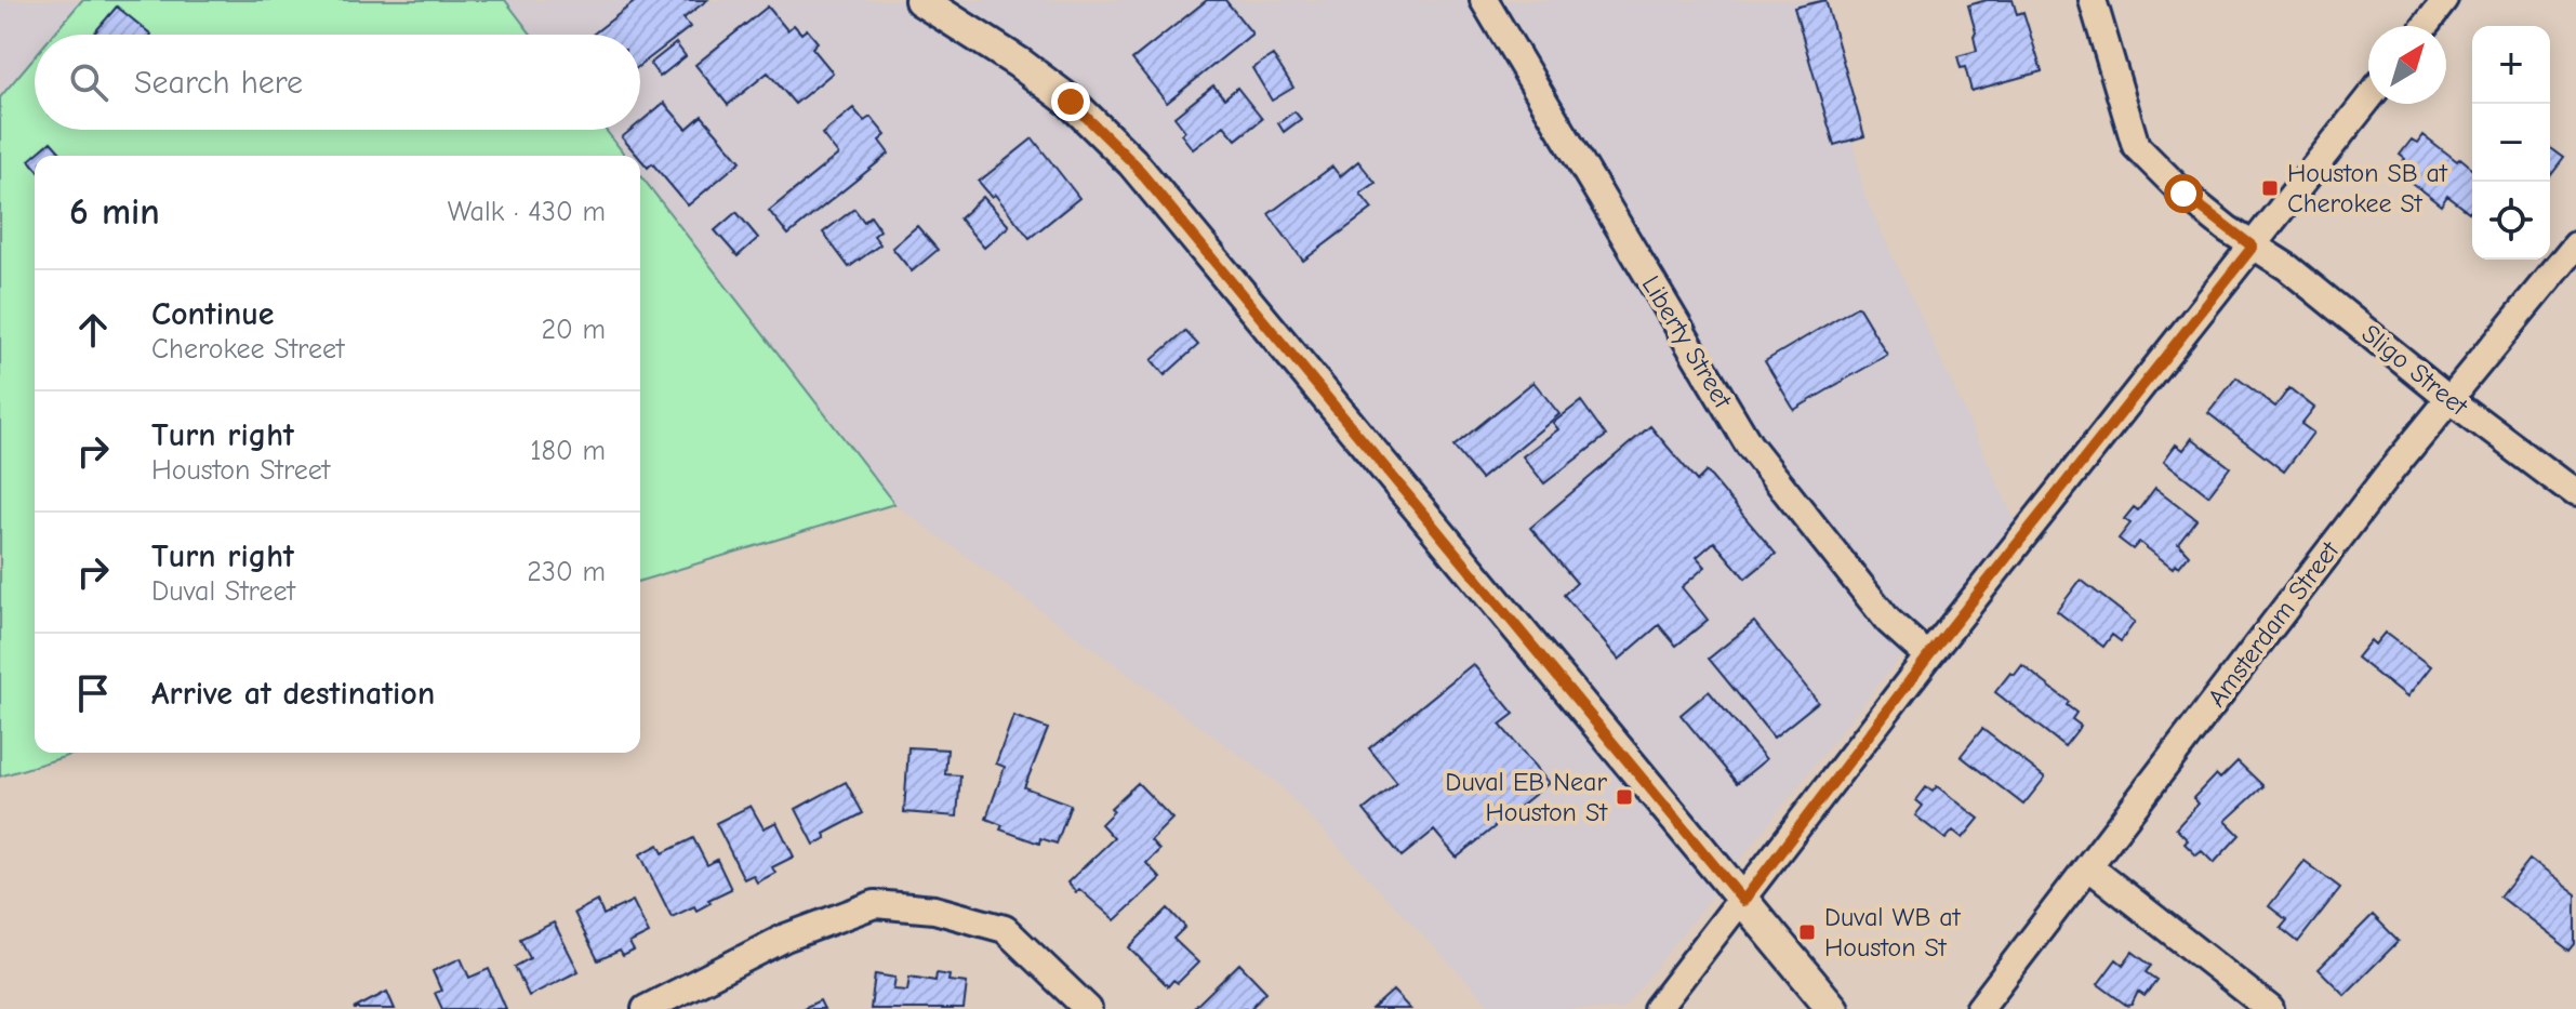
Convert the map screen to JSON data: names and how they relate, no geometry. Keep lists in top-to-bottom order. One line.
{"streets":{"street":["Liberty Street","Sligo Street","Amsterdam Street"]},"crossings":[["Sligo Street","Amsterdam Street"]],"places":{"transit":["Houston SB at Cherokee St","Duval EB Near Houston St","Duval WB at Houston St"]},"north":"top right","page":{"map_buttons":["+","−"],"search":"Search here","heading":["6 min","Walk · 430 m"],"list":[["Continue","Cherokee Street","20 m"],["Turn right","Houston Street","180 m"],["Turn right","Duval Street","230 m"],"Arrive at destination"]}}
